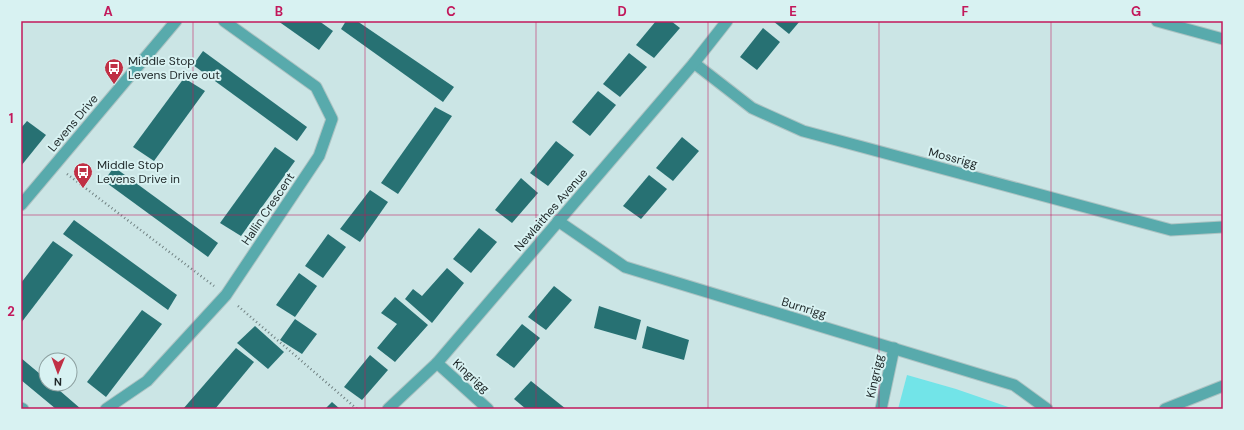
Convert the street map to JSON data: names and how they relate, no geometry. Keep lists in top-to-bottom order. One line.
{"streets":{"street":["Levens Drive","Mossrigg","Hallin Crescent","Newlaithes Avenue","Burnrigg","Kingrigg"]},"crossings":[["Mossrigg","Newlaithes Avenue"],["Newlaithes Avenue","Burnrigg"],["Newlaithes Avenue","Kingrigg"],["Burnrigg","Kingrigg"]],"places":{"bus stop":["Middle Stop Levens Drive out","Middle Stop Levens Drive in"]},"north":"bottom","grid":{"columns":["A","B","C","D","E","F","G"],"rows":["1","2"]}}
